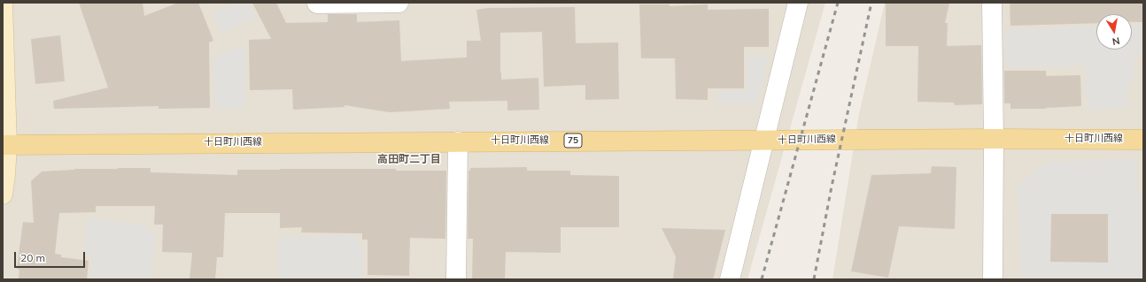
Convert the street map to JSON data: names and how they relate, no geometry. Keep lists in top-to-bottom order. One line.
{"streets":{"main road":["十日町川西線","75"]},"districts":["高田町二丁目"],"scale_bar":"20 m","north":"bottom"}
